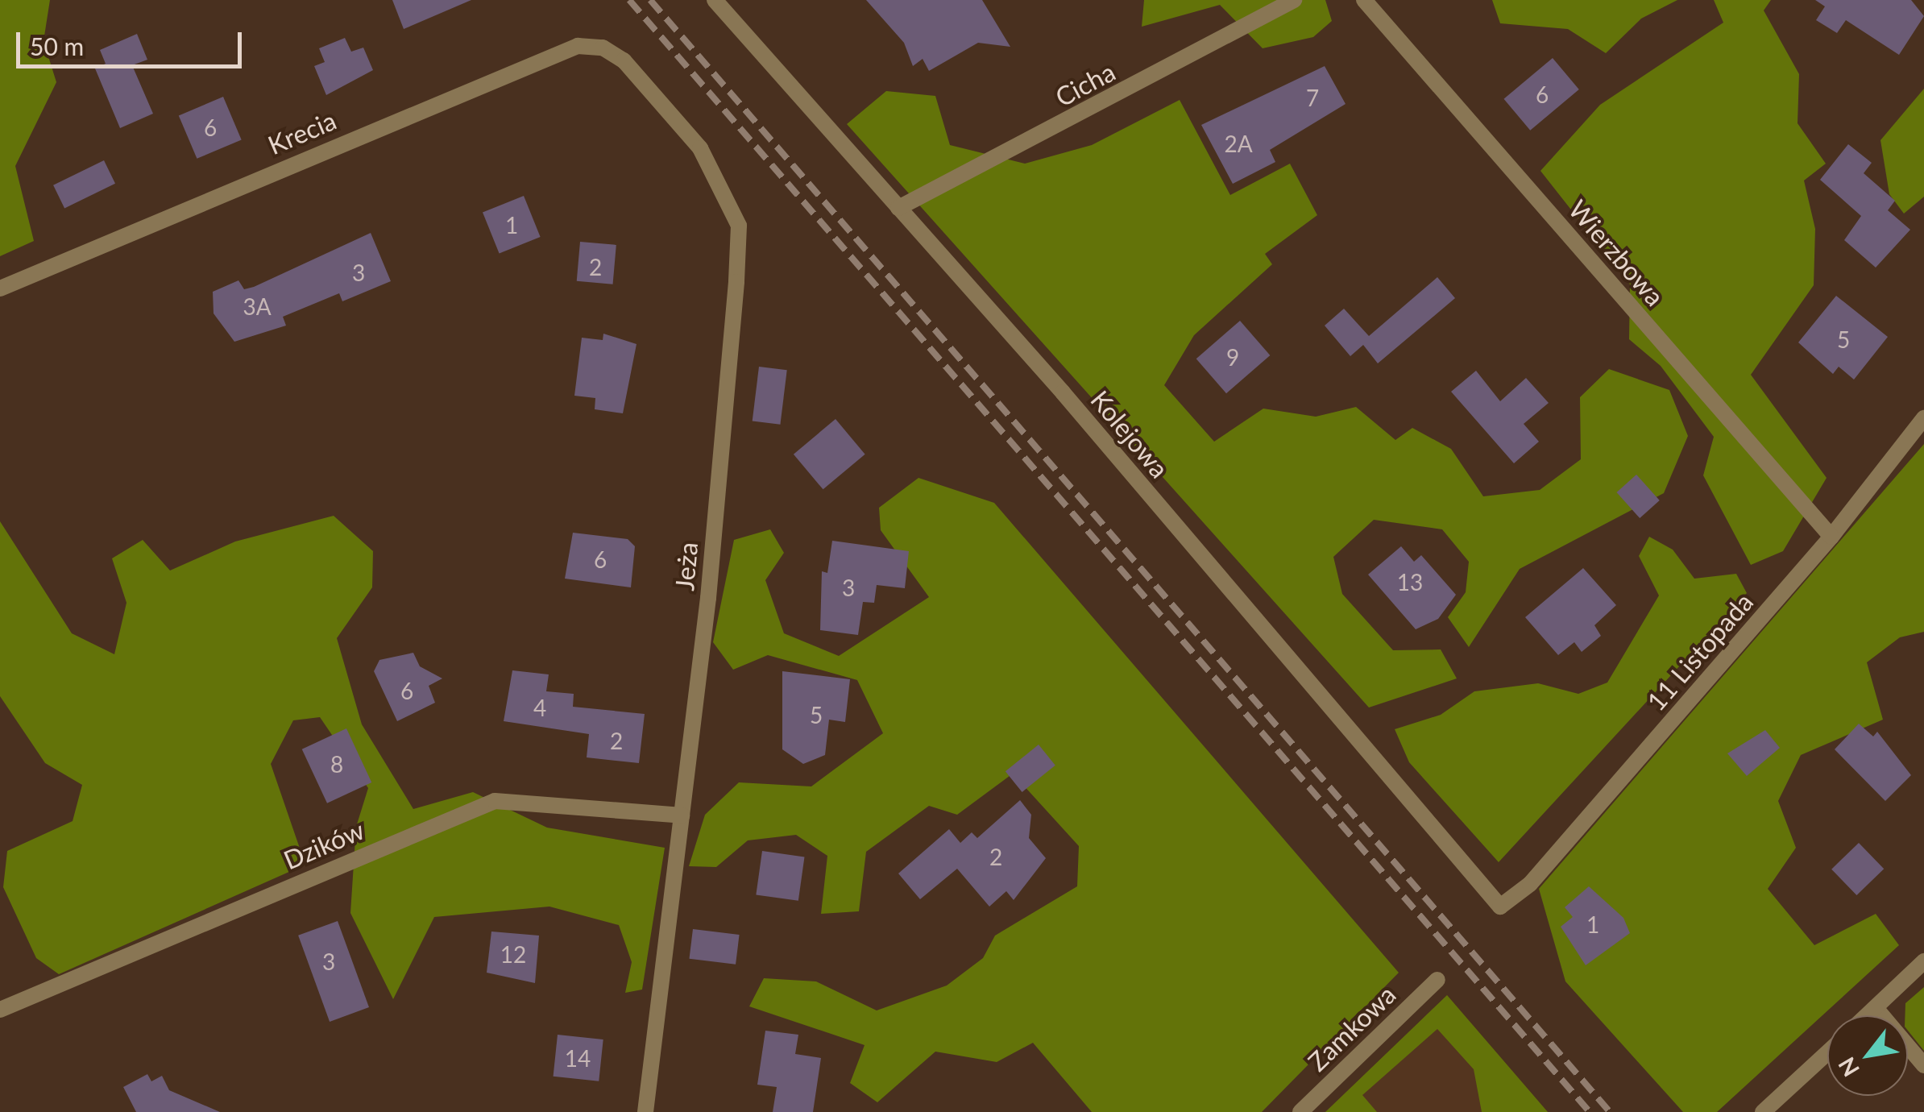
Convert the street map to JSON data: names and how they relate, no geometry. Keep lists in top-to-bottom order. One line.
{"streets":{"street":["Cicha","Krecia","Wierzbowa","Kolejowa","Jeża","11 Listopada","Dzików","Zamkowa"]},"crossings":[["Cicha","Kolejowa"],["Krecia","Jeża"],["Wierzbowa","11 Listopada"],["Kolejowa","11 Listopada"],["Jeża","Dzików"]],"house_numbers":["6","7","6","2A","1","2","3","3A","5","9","6","13","3","6","4","5","2","8","2","1","12","3","14"],"scale_bar":"50 m","north":"bottom left"}
